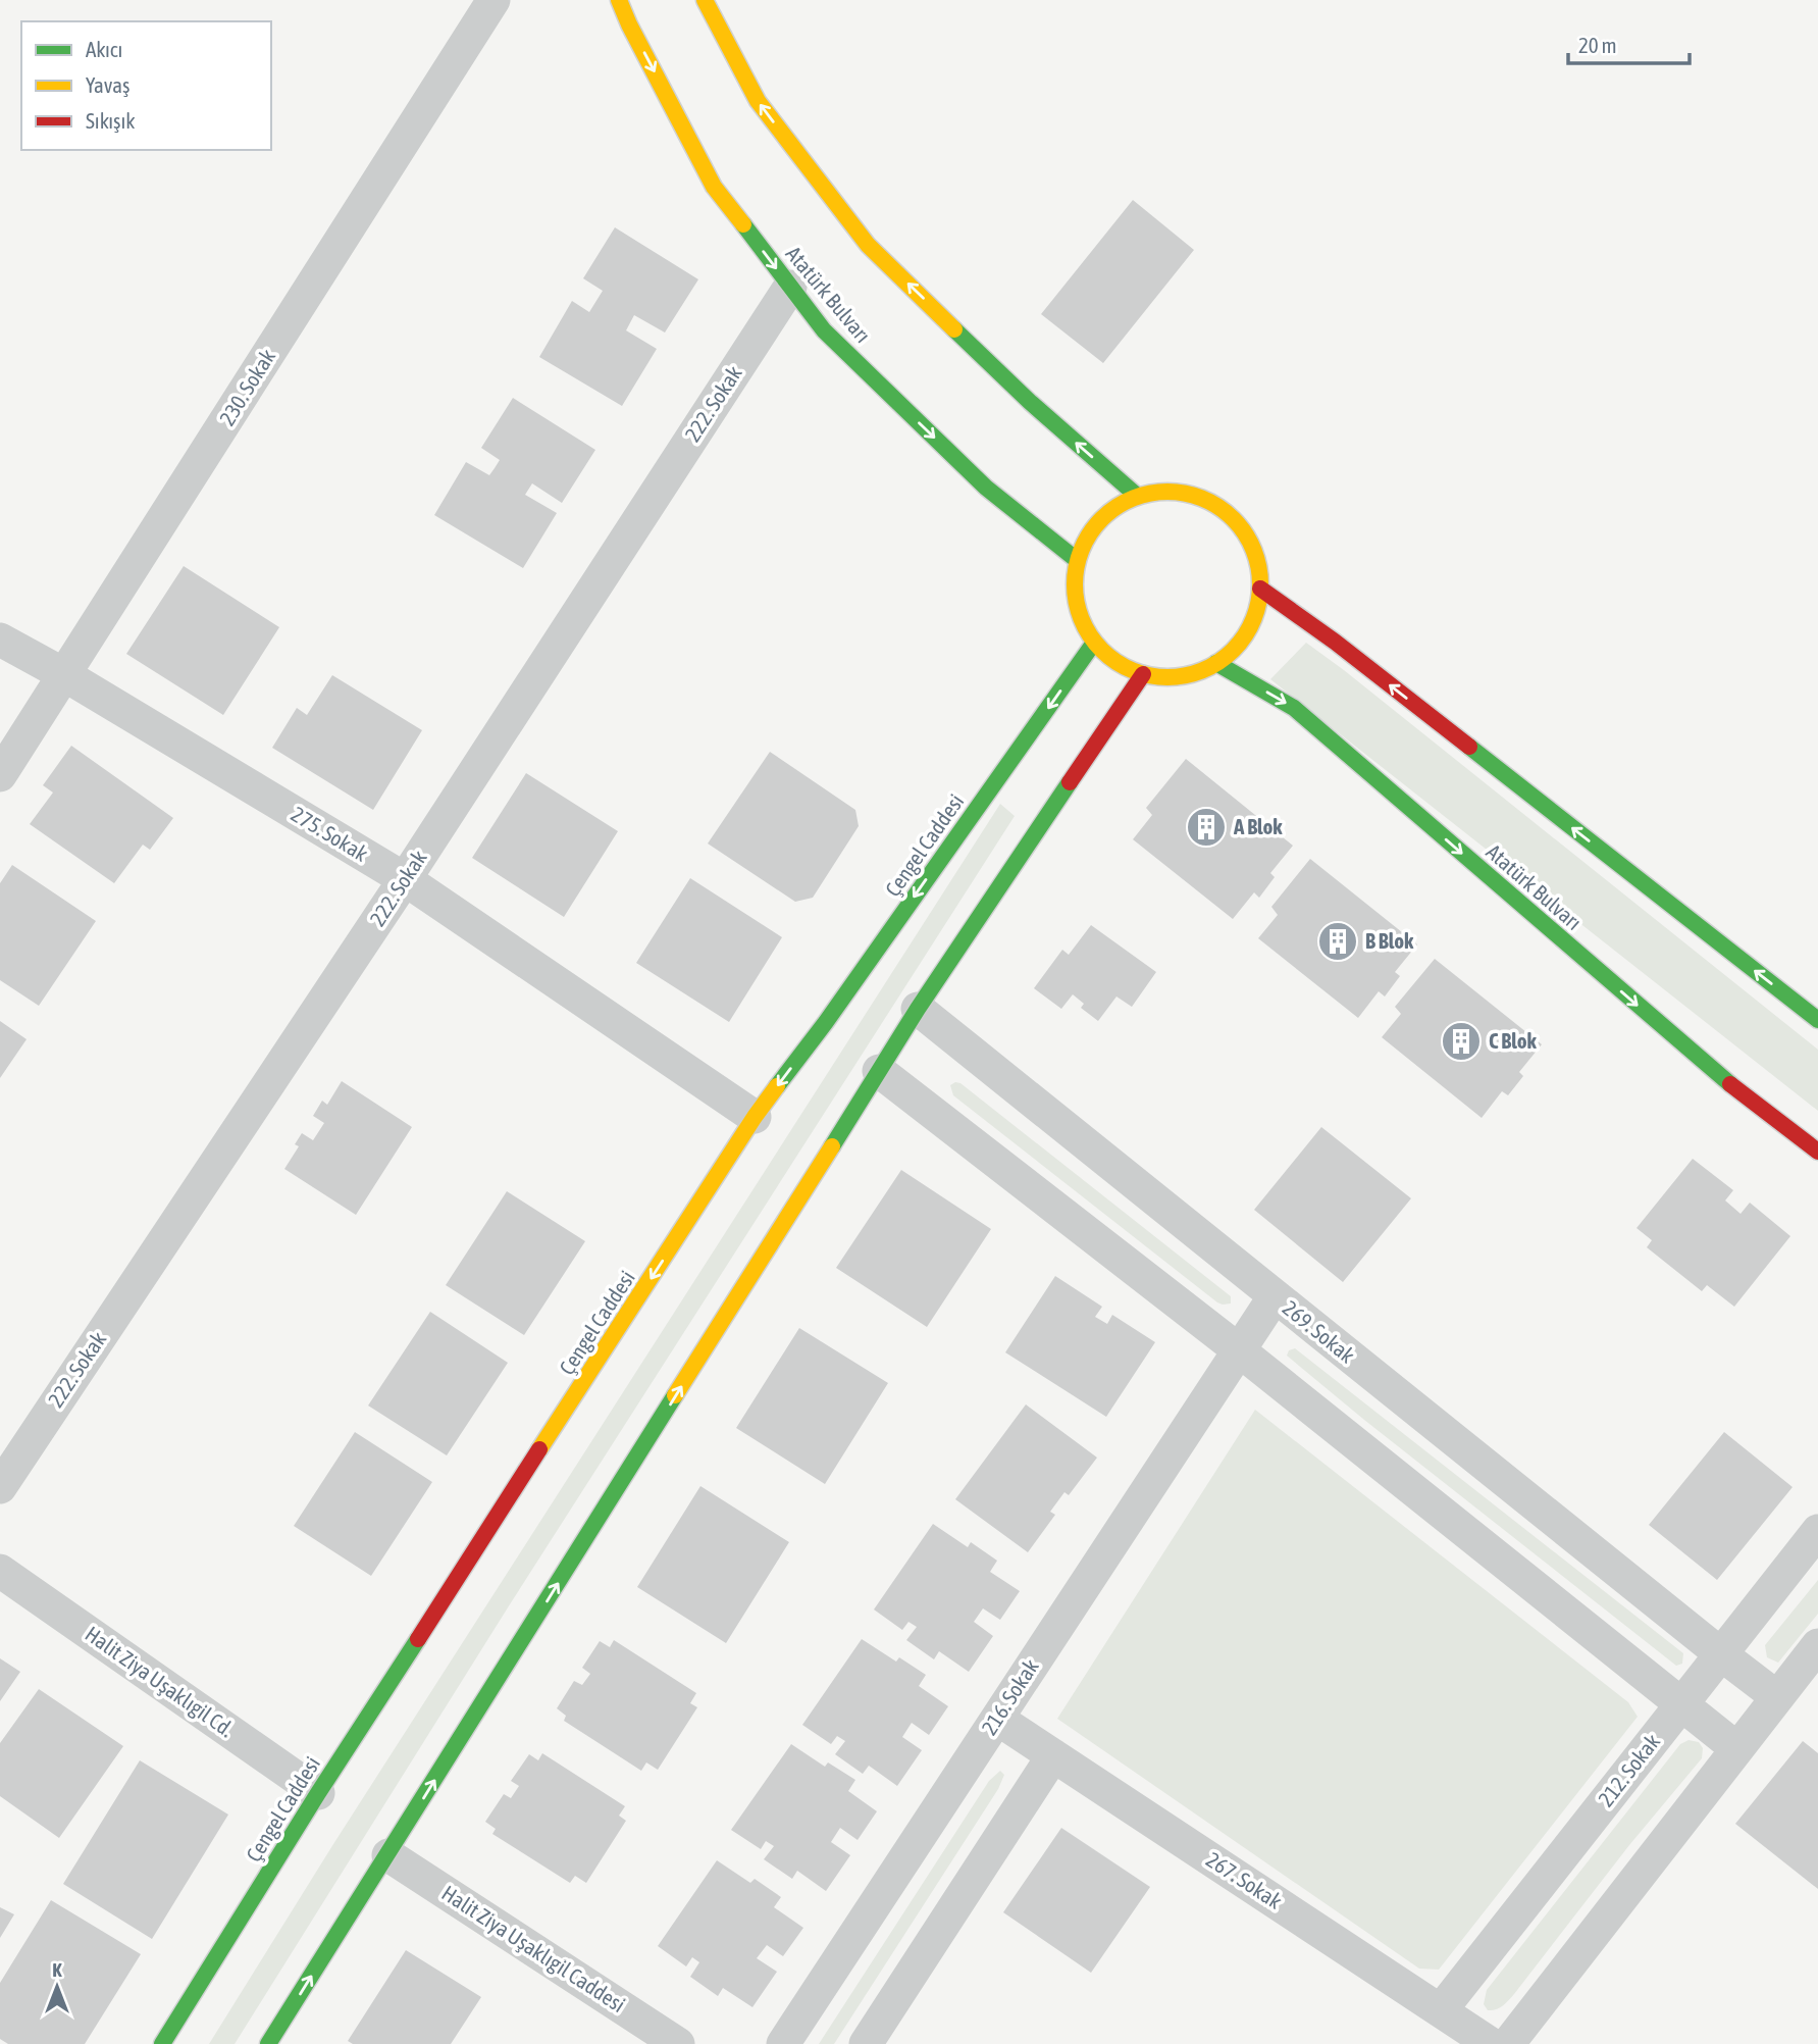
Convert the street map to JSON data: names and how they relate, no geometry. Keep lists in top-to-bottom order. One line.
{"streets":{"main road":["Atatürk Bulvarı","Çengel Caddesi"],"street":["230. Sokak","222. Sokak","275. Sokak","269. Sokak","Halit Ziya Uşaklıgil Cd.","216. Sokak","212. Sokak","267. Sokak","Halit Ziya Uşaklıgil Caddesi"]},"crossings":[["Atatürk Bulvarı","222. Sokak"],["Atatürk Bulvarı","Çengel Caddesi"],["230. Sokak","275. Sokak"],["222. Sokak","275. Sokak"],["275. Sokak","Çengel Caddesi"],["Çengel Caddesi","Halit Ziya Uşaklıgil Cd."],["269. Sokak","216. Sokak"],["269. Sokak","212. Sokak"],["216. Sokak","267. Sokak"],["212. Sokak","267. Sokak"]],"places":{"building":["A Blok","B Blok","C Blok"]},"legend":["Akıcı","Yavaş","Sıkışık"],"scale_bar":"20 m","north":"top"}
